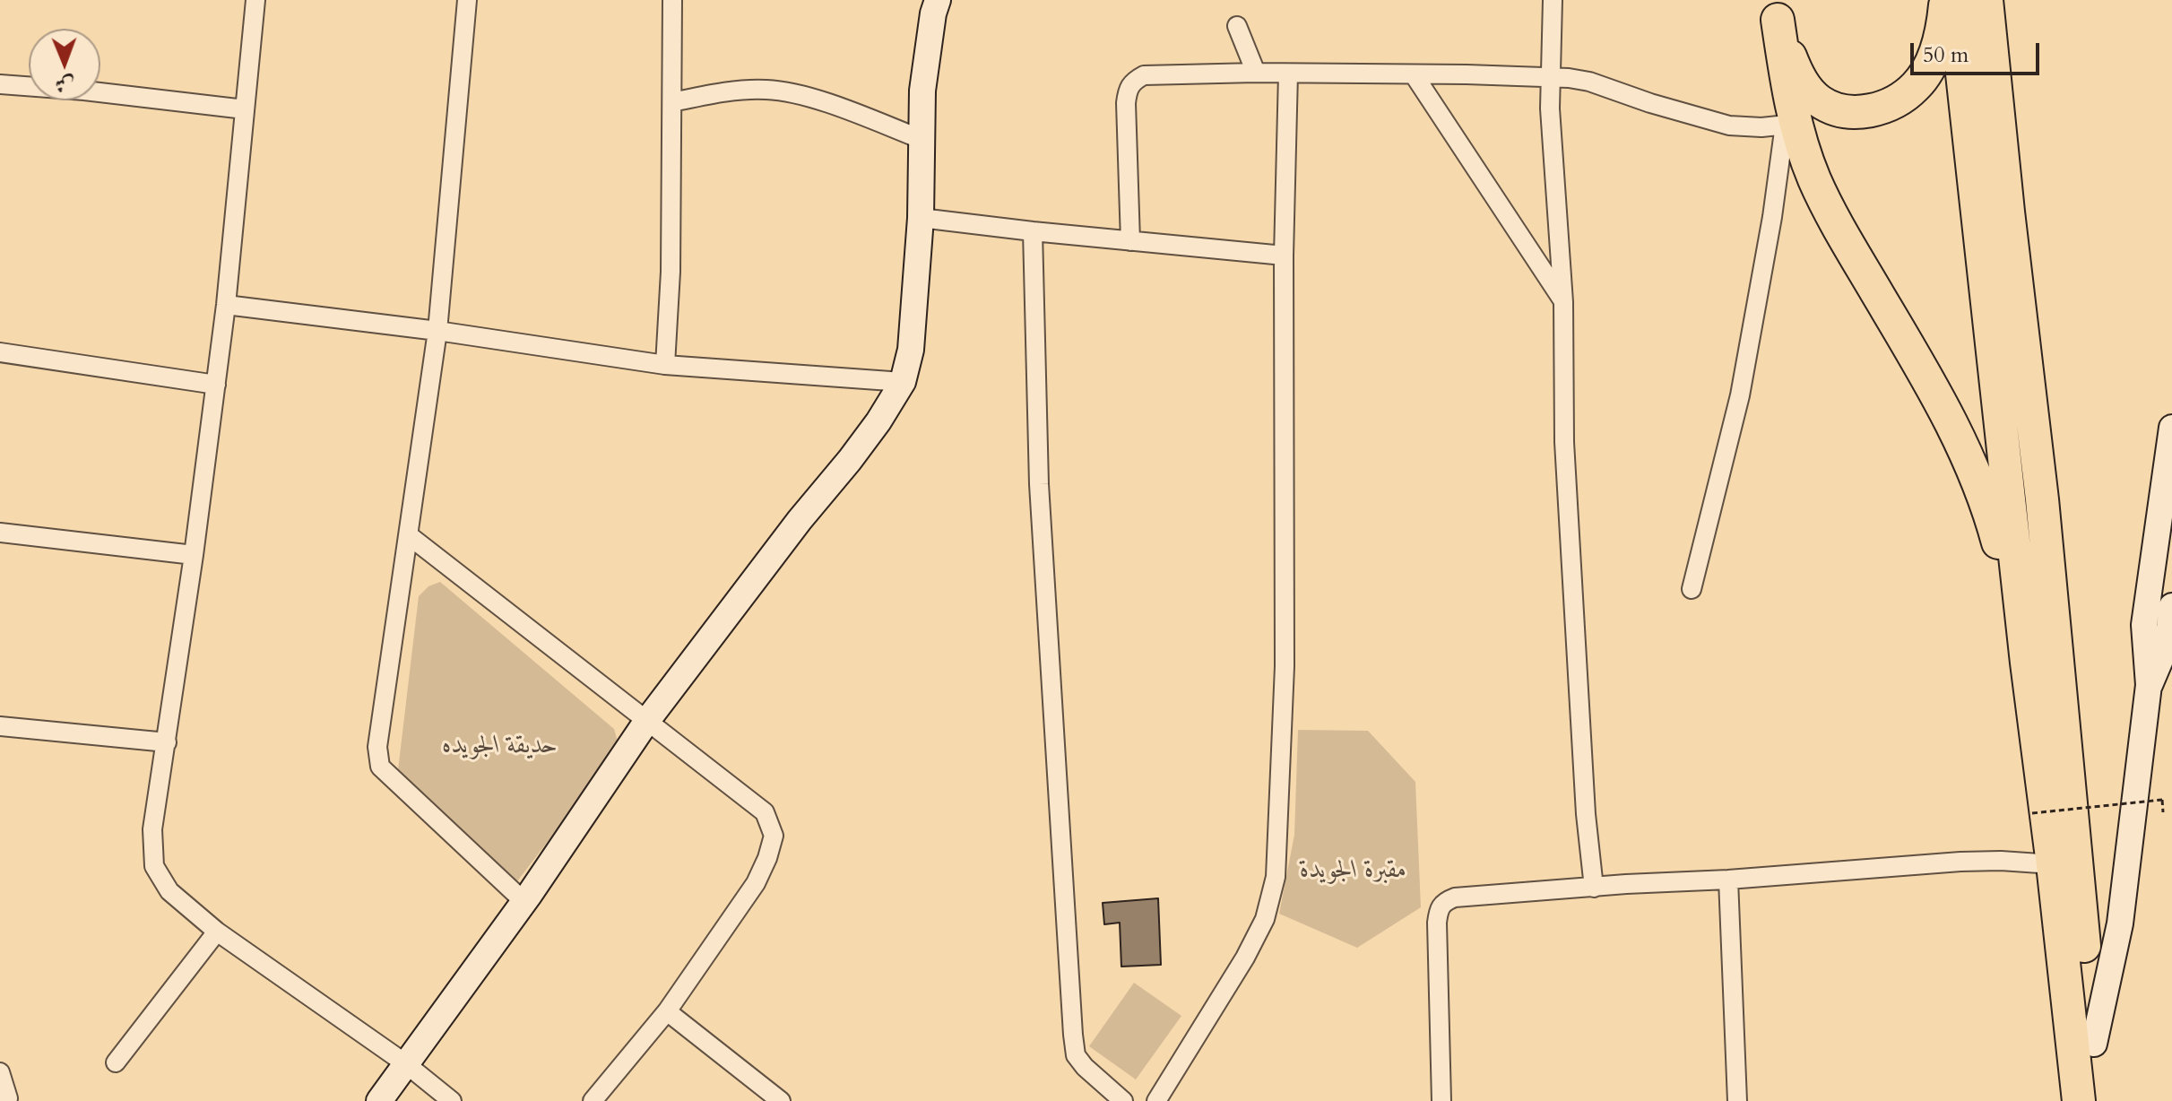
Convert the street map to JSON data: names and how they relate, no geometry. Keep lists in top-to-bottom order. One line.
{"parks":["حديقة الجويده","مقبرة الجويدة"],"scale_bar":"50 m","north":"bottom"}
